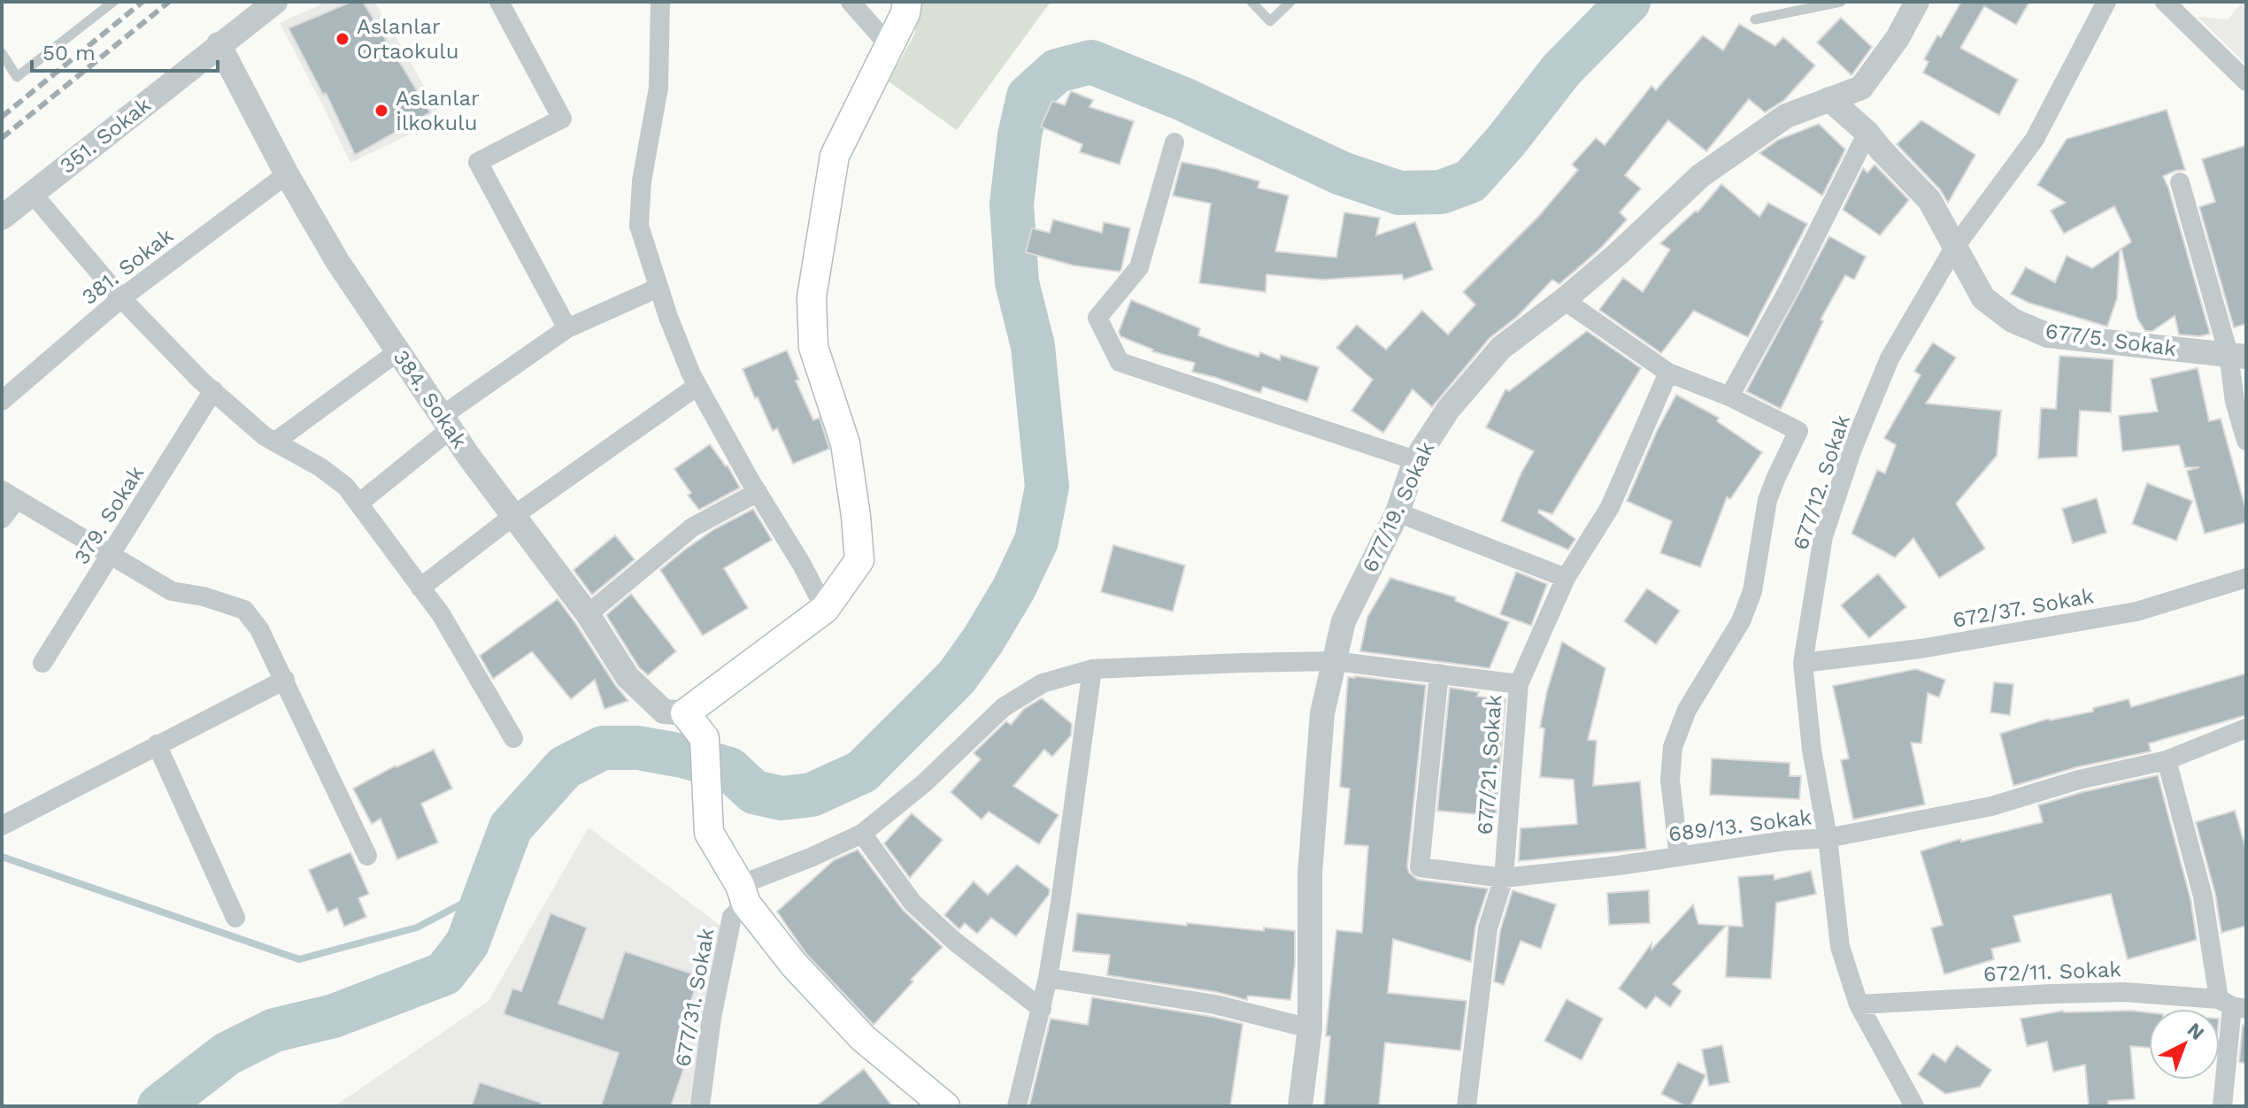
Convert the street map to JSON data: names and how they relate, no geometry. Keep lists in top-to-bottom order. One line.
{"streets":{"street":["351. Sokak","381. Sokak","677/5. Sokak","384. Sokak","677/12. Sokak","677/19. Sokak","379. Sokak","672/37. Sokak","677/21. Sokak","689/13. Sokak","672/11. Sokak","677/31. Sokak"]},"crossings":[["351. Sokak","384. Sokak"],["381. Sokak","384. Sokak"],["677/5. Sokak","677/12. Sokak"],["677/5. Sokak","677/19. Sokak"],["677/12. Sokak","672/37. Sokak"],["677/12. Sokak","689/13. Sokak"],["677/12. Sokak","672/11. Sokak"],["677/21. Sokak","689/13. Sokak"]],"places":["Aslanlar Ortaokulu","Aslanlar İlkokulu"],"scale_bar":"50 m","north":"top right"}
